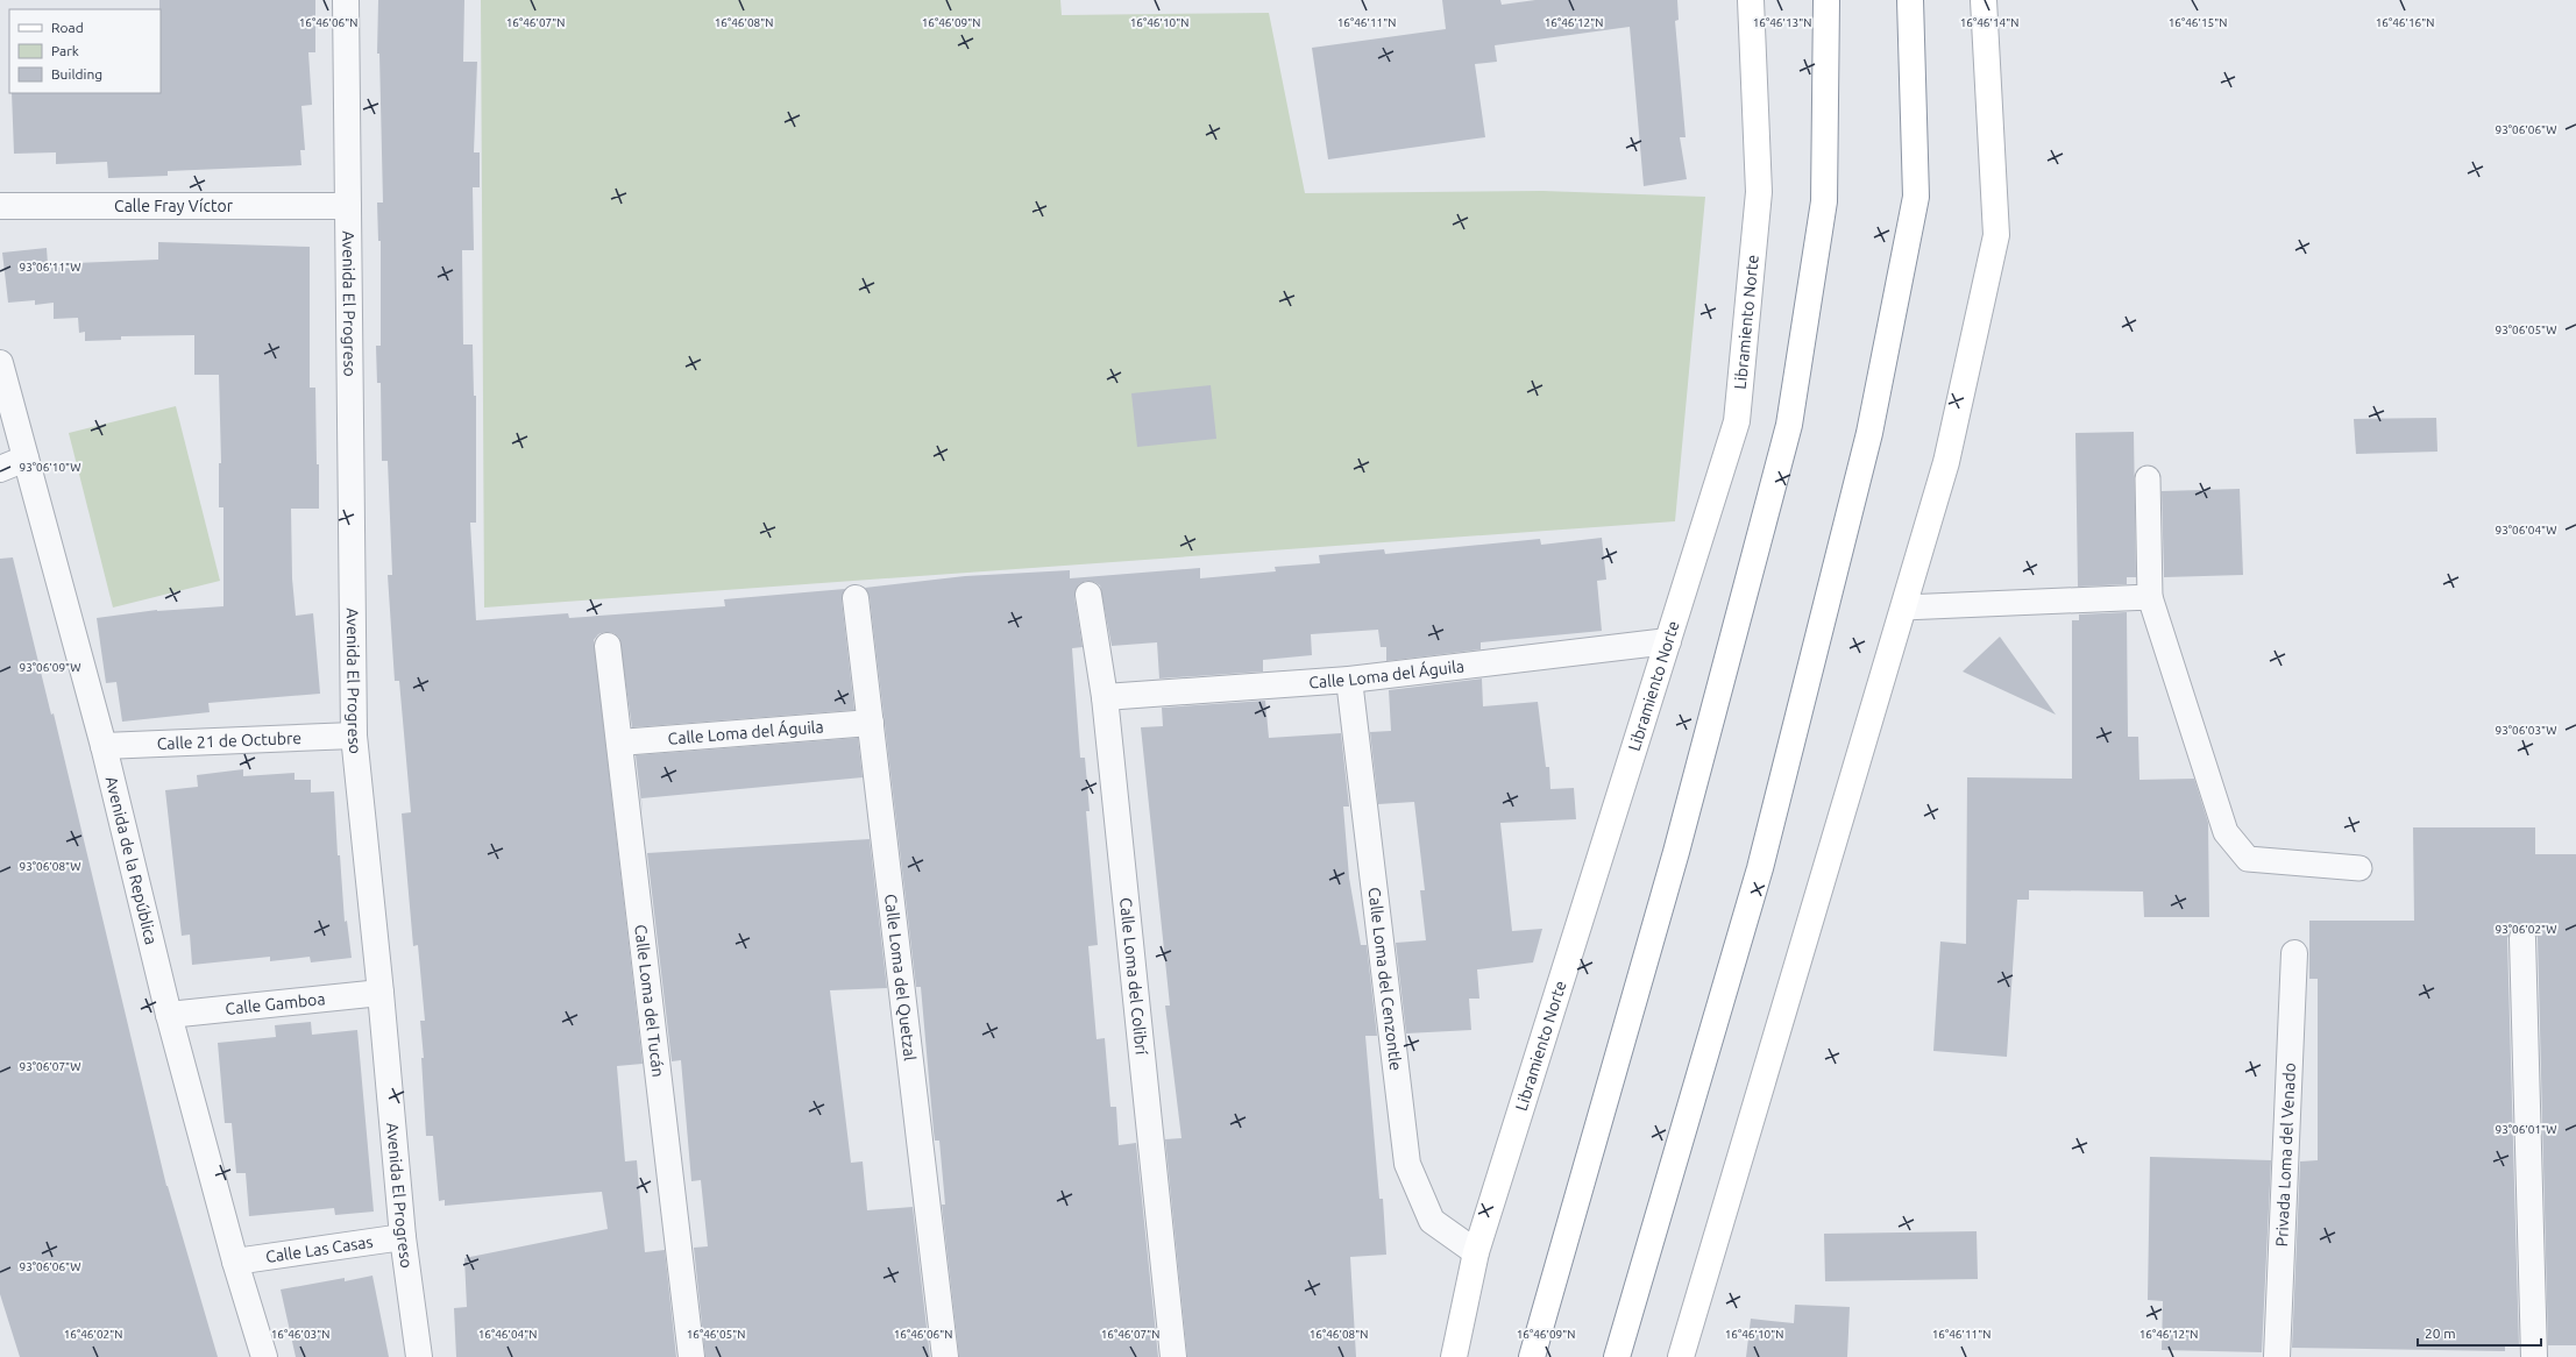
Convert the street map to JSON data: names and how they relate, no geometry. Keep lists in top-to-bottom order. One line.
{"streets":{"main road":["Libramiento Norte"],"street":["Calle Fray Víctor","Avenida El Progreso","Calle Loma del Águila","Calle 21 de Octubre","Avenida de la República","Calle Loma del Colibrí","Calle Loma del Quetzal","Calle Loma del Cenzontle","Calle Loma del Tucán","Calle Gamboa","Privada Loma del Venado","Calle Las Casas"]},"crossings":[["Calle Fray Víctor","Avenida El Progreso"],["Avenida El Progreso","Calle 21 de Octubre"],["Avenida El Progreso","Calle Gamboa"],["Avenida El Progreso","Calle Las Casas"],["Libramiento Norte","Calle Loma del Águila"],["Libramiento Norte","Calle Loma del Cenzontle"],["Calle Loma del Águila","Calle Loma del Colibrí"],["Calle Loma del Águila","Calle Loma del Quetzal"],["Calle Loma del Águila","Calle Loma del Cenzontle"],["Calle Loma del Águila","Calle Loma del Tucán"],["Calle 21 de Octubre","Avenida de la República"],["Avenida de la República","Calle Gamboa"],["Avenida de la República","Calle Las Casas"]],"legend":["Road","Park","Building"],"scale_bar":"20 m","coordinates":["16°46'06\"N","16°46'11\"N","16°46'12\"N","16°46'13\"N","16°46'14\"N","16°46'15\"N","16°46'16\"N","16°46'07\"N","16°46'08\"N","16°46'09\"N","16°46'10\"N","93°06'06\"W","93°06'11\"W","93°06'05\"W","93°06'10\"W","93°06'04\"W","93°06'09\"W","93°06'03\"W","93°06'08\"W","93°06'02\"W","93°06'07\"W","93°06'01\"W","16°46'02\"N","16°46'03\"N","16°46'04\"N","16°46'05\"N"]}
